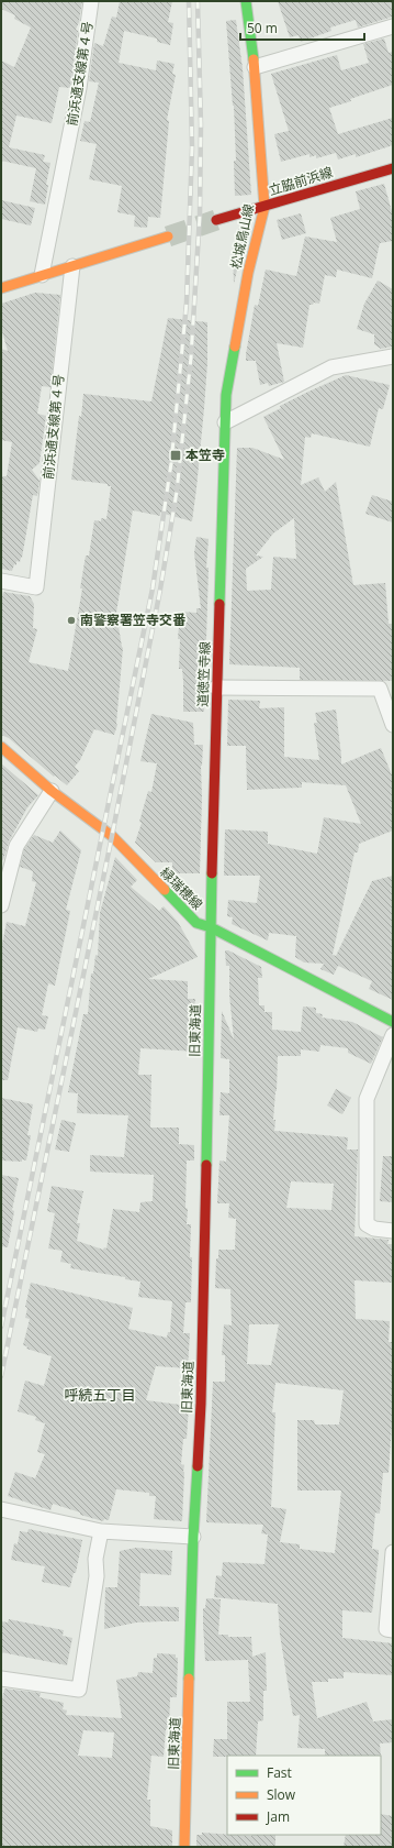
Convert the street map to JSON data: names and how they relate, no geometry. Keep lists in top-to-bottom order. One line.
{"streets":{"street":["前浜通支線第４号","立脇前浜線","松城鳥山線","道徳笠寺線","緑瑞穂線","旧東海道"]},"crossings":[["立脇前浜線","松城鳥山線"],["松城鳥山線","道徳笠寺線"],["道徳笠寺線","緑瑞穂線"],["道徳笠寺線","旧東海道"],["緑瑞穂線","旧東海道"]],"districts":["呼続五丁目"],"places":{"transit":["本笠寺"],"other":["南警察署笠寺交番"]},"legend":["Fast","Slow","Jam"],"scale_bar":"50 m"}
